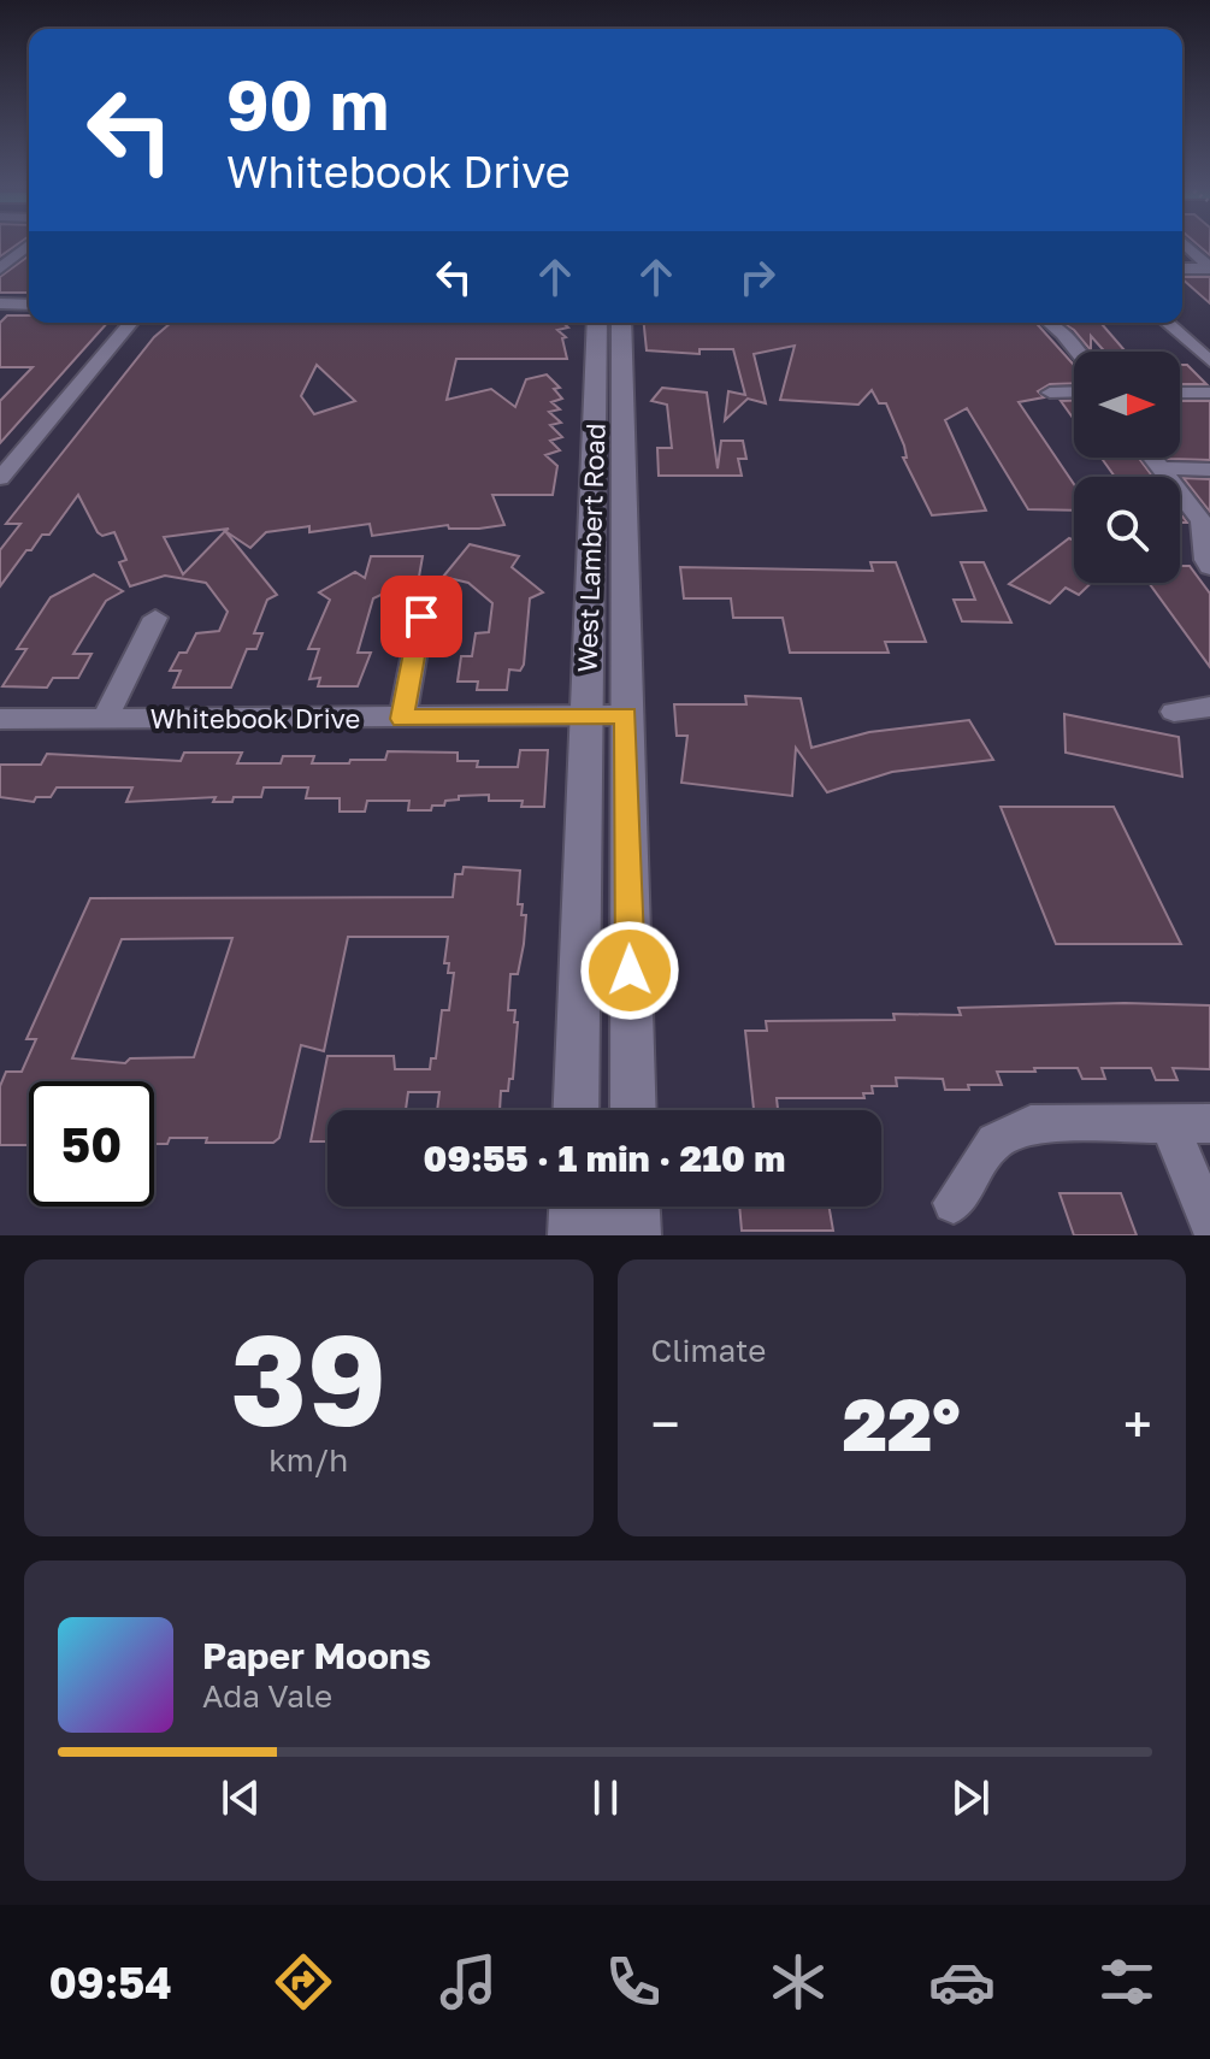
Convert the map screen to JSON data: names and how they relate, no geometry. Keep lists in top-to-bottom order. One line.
{"streets":{"main road":["West Lambert Road"],"street":["Whitebook Drive"]},"crossings":[["West Lambert Road","Whitebook Drive"]],"north":"right","page":{"turn":["90 m","Whitebook Drive"],"limit":"50","trip":"09:55 · 1 min · 210 m","tile":[["39","km/h"],"Climate"],"heat":["−","22°","+"],"song":["Paper Moons","Ada Vale"],"tabs":"09:54"}}
